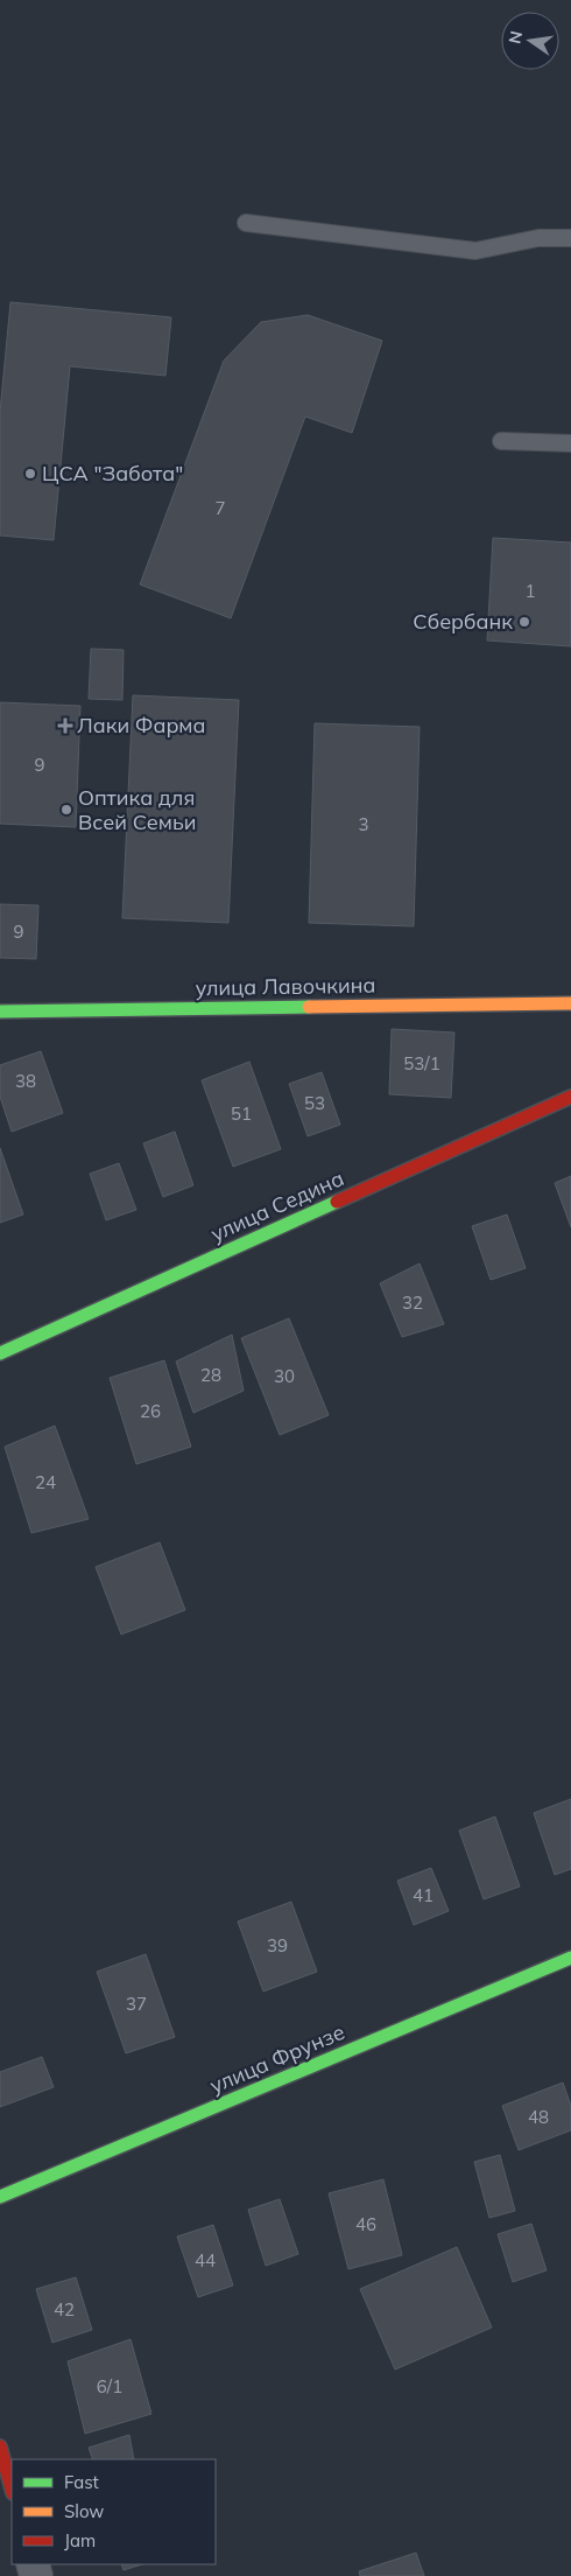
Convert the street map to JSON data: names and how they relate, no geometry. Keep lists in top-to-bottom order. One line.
{"streets":{"street":["улица Лавочкина","улица Седина","улица Фрунзе"]},"places":{"other":["ЦСА \"Забота\"","Сбербанк","Оптика для Всей Семьи"],"health":["Лаки Фарма"]},"house_numbers":["7","1","9","3","9","53/1","38","53","51","32","28","30","26","24","41","39","37","48","46","44","42","6/1"],"legend":["Fast","Slow","Jam"],"north":"left"}
